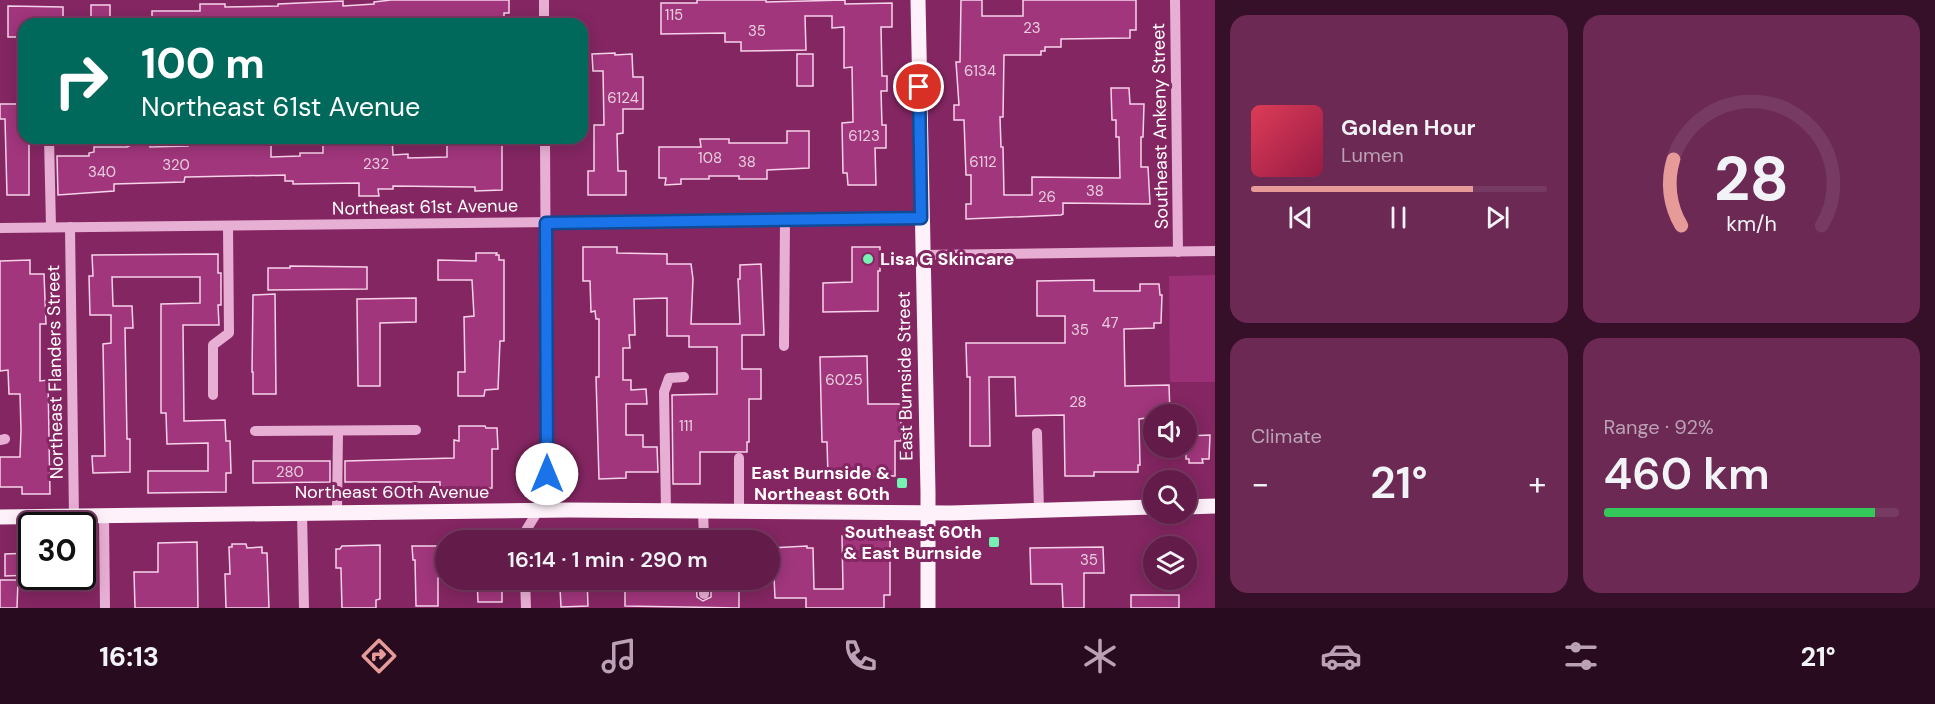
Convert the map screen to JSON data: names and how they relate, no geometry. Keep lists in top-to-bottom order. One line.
{"streets":{"main road":["East Burnside Street","Northeast 60th Avenue"],"street":["Southeast Ankeny Street","Northeast 61st Avenue","Northeast Flanders Street"]},"crossings":[["Northeast 61st Avenue","Northeast Flanders Street"],["Northeast 61st Avenue","East Burnside Street"],["East Burnside Street","Northeast 60th Avenue"]],"places":{"other":["Lisa G Skincare"],"transit":["East Burnside & Northeast 60th","Southeast 60th & East Burnside"]},"house_numbers":["115","23","35","6134","6124","6123","108","38","6112","232","320","340","38","26","47","35","6025","28","111","280","35"],"page":{"turn":["100 m","Northeast 61st Avenue"],"song":["Golden Hour","Lumen"],"tile":["Climate",["Range · 92%","460 km"]],"heat":["−","21°","+"],"limit":"30","trip":"16:14 · 1 min · 290 m","tabs":["16:13","21°"],"gauge":["28","km/h"]}}
